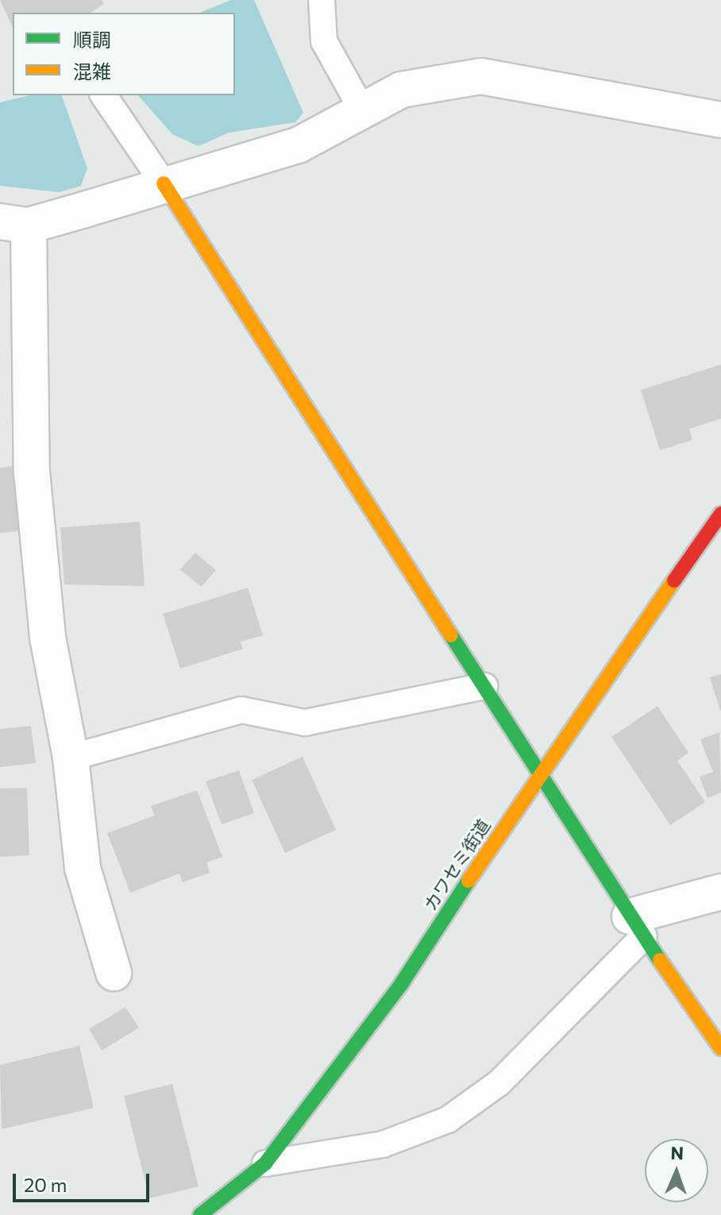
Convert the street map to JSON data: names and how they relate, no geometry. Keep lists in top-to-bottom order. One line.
{"streets":{"street":["カワセミ街道"]},"legend":["順調","混雑"],"scale_bar":"20 m","north":"top"}
